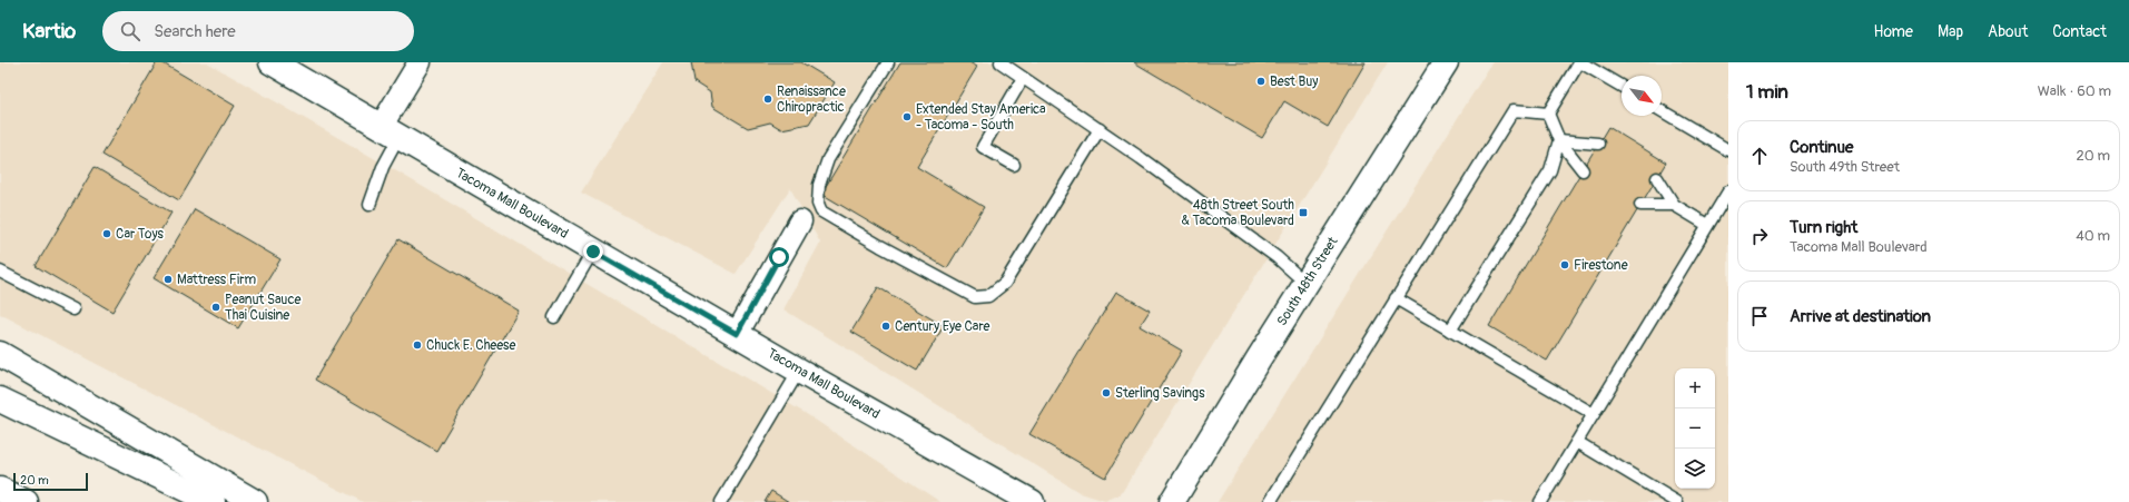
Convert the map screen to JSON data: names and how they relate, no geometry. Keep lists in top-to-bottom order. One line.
{"streets":{"main road":["Tacoma Mall Boulevard","South 48th Street"]},"places":{"other":["Best Buy","Renaissance Chiropractic","Extended Stay America - Tacoma - South","Car Toys","Firestone","Mattress Firm","Peanut Sauce Thai Cuisine","Century Eye Care","Chuck E. Cheese","Sterling Savings"],"transit":["48th Street South & Tacoma Boulevard"]},"scale_bar":"20 m","north":"bottom right","page":{"header":"Kartio","search":"Search here","nav":["Home","Map","About","Contact"],"heading":["1 min","Walk · 60 m"],"list":[["Continue","South 49th Street","20 m"],["Turn right","Tacoma Mall Boulevard","40 m"],"Arrive at destination"],"map_buttons":["+","−"],"scale":"20 m"}}
